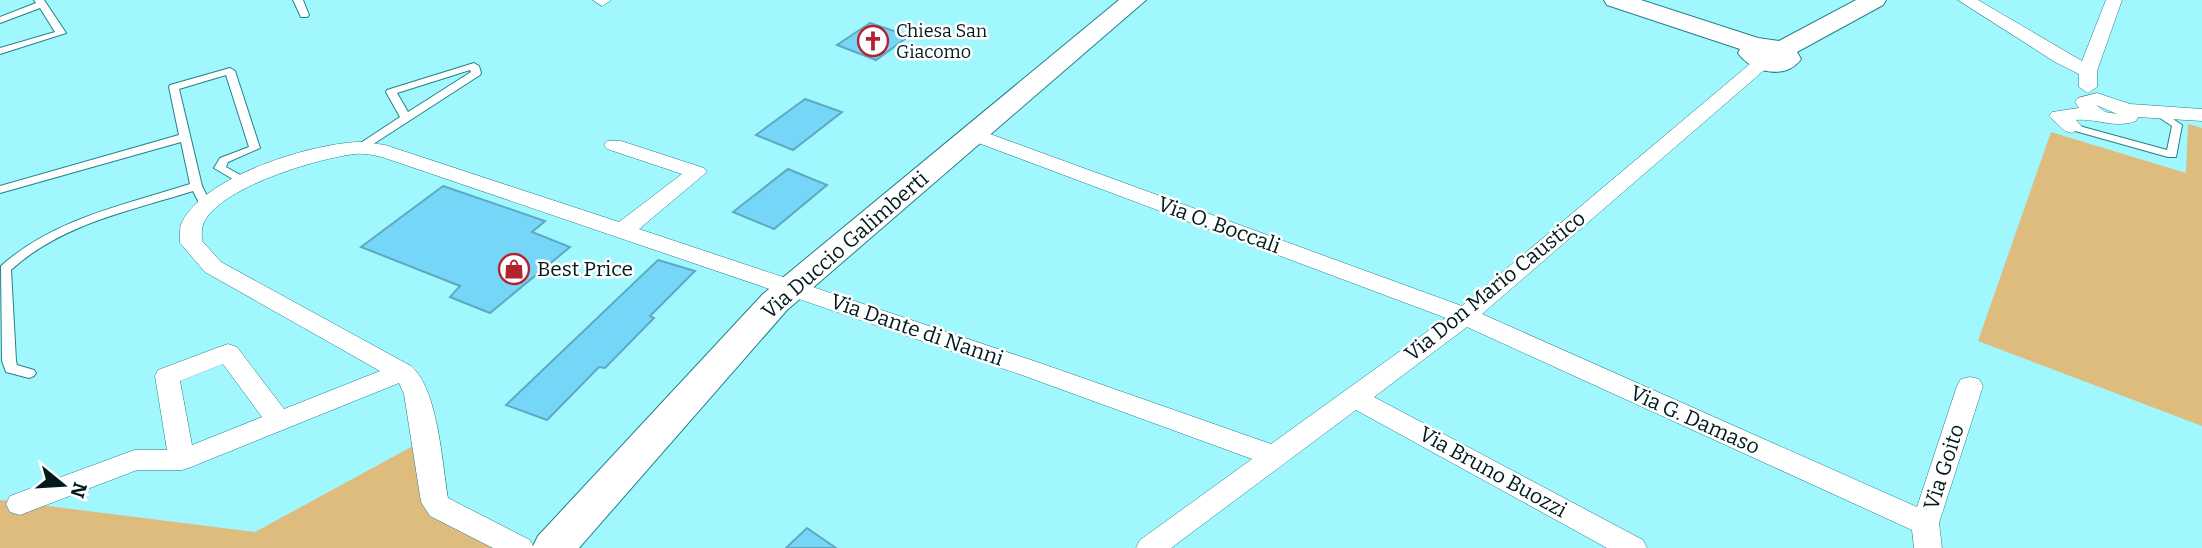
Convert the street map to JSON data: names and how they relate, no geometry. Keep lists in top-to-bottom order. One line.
{"streets":{"street":["Via O. Boccali","Via Duccio Galimberti","Via Don Mario Caustico","Via Dante di Nanni","Via G. Damaso","Via Goito","Via Bruno Buozzi"]},"crossings":[["Via O. Boccali","Via Duccio Galimberti"],["Via O. Boccali","Via Don Mario Caustico"],["Via O. Boccali","Via G. Damaso"],["Via Duccio Galimberti","Via Dante di Nanni"],["Via Don Mario Caustico","Via Dante di Nanni"],["Via Don Mario Caustico","Via G. Damaso"],["Via Don Mario Caustico","Via Bruno Buozzi"],["Via G. Damaso","Via Goito"]],"places":{"church":["Chiesa San Giacomo"],"shop":["Best Price"]},"north":"right"}
